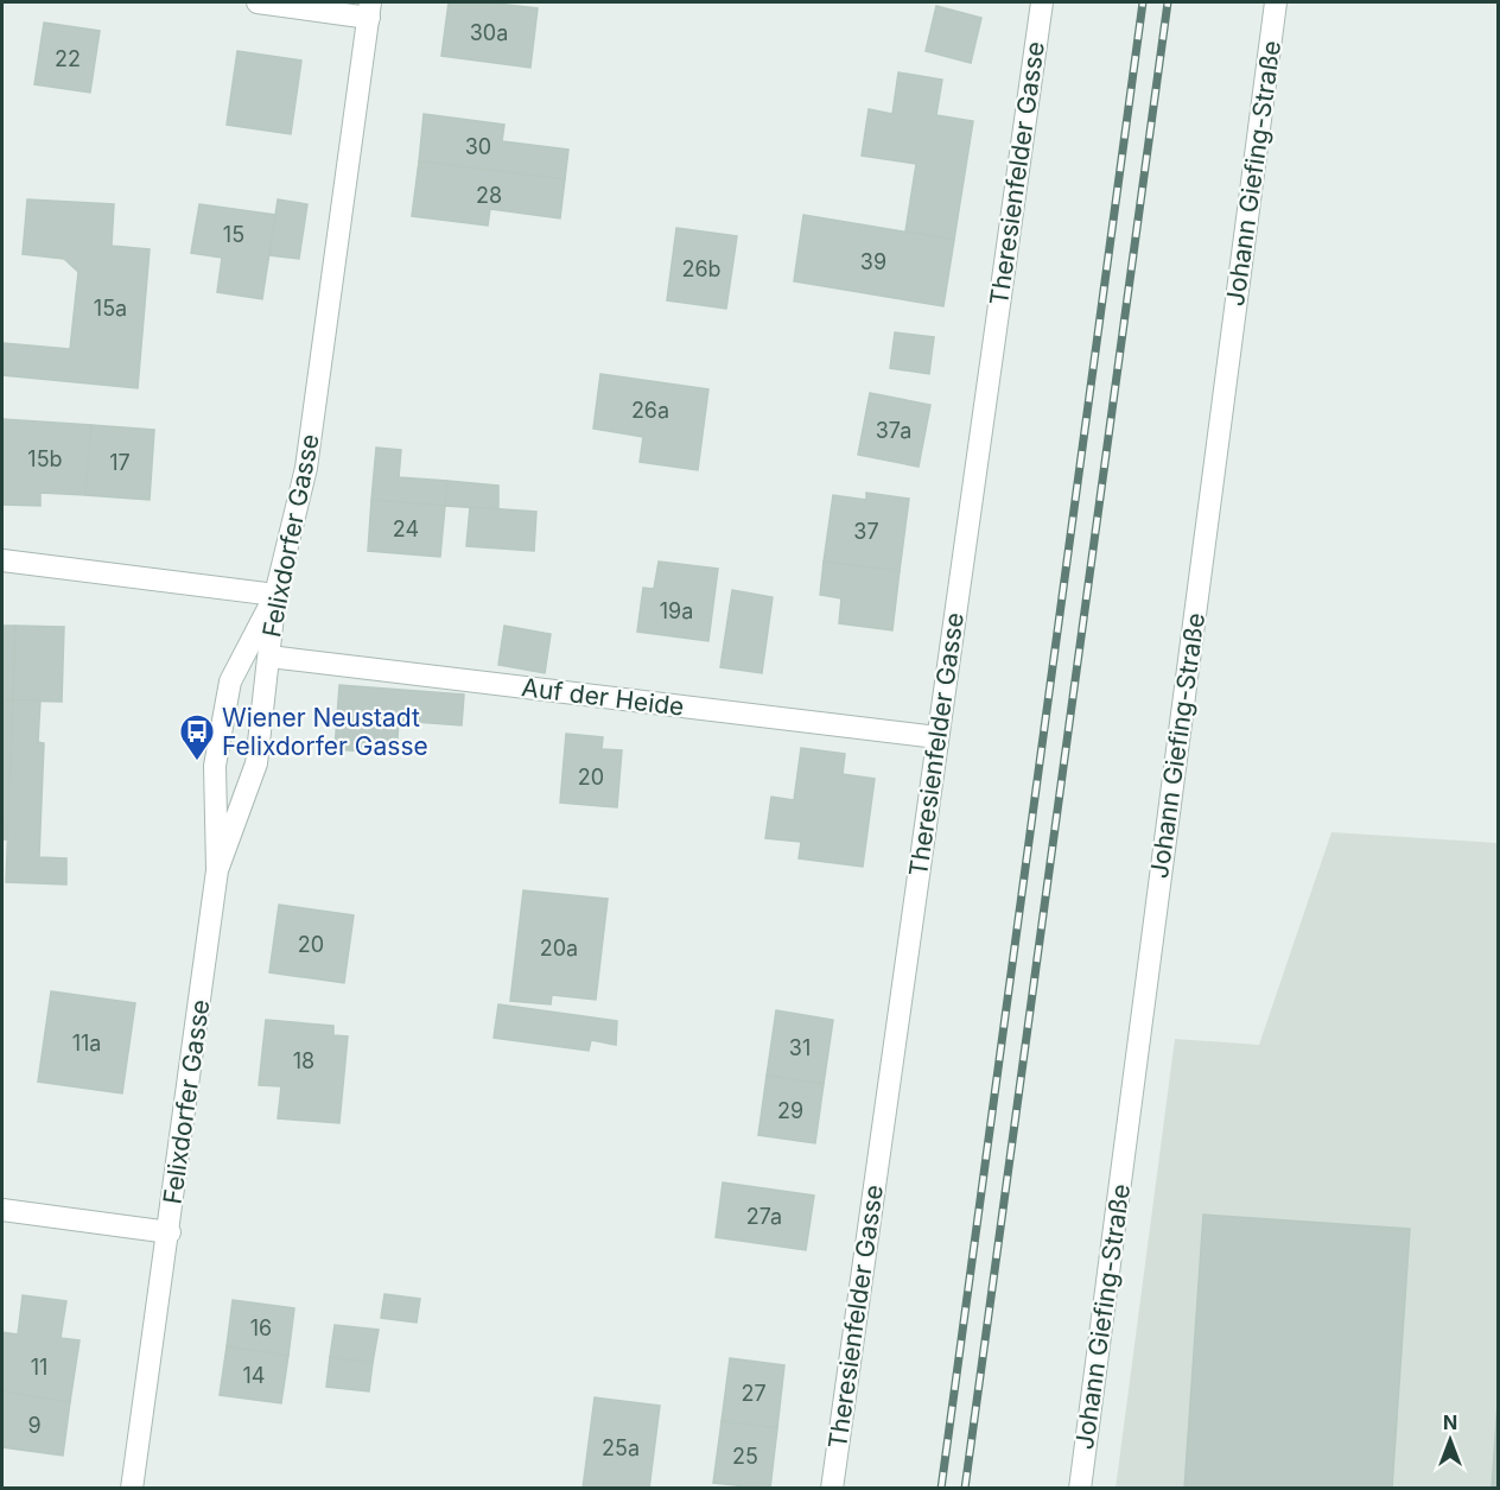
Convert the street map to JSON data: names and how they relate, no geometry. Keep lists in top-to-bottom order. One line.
{"streets":{"street":["Theresienfelder Gasse","Johann Giefing-Straße","Felixdorfer Gasse","Auf der Heide"]},"crossings":[["Theresienfelder Gasse","Auf der Heide"],["Felixdorfer Gasse","Auf der Heide"]],"places":{"bus stop":["Wiener Neustadt Felixdorfer Gasse"]},"house_numbers":["30a","22","30","28","15","39","26b","15a","26a","37a","15b","17","24","37","19a","20","20","20a","11a","31","18","29","27a","16","11","14","27","9","25a","25"],"north":"top"}
